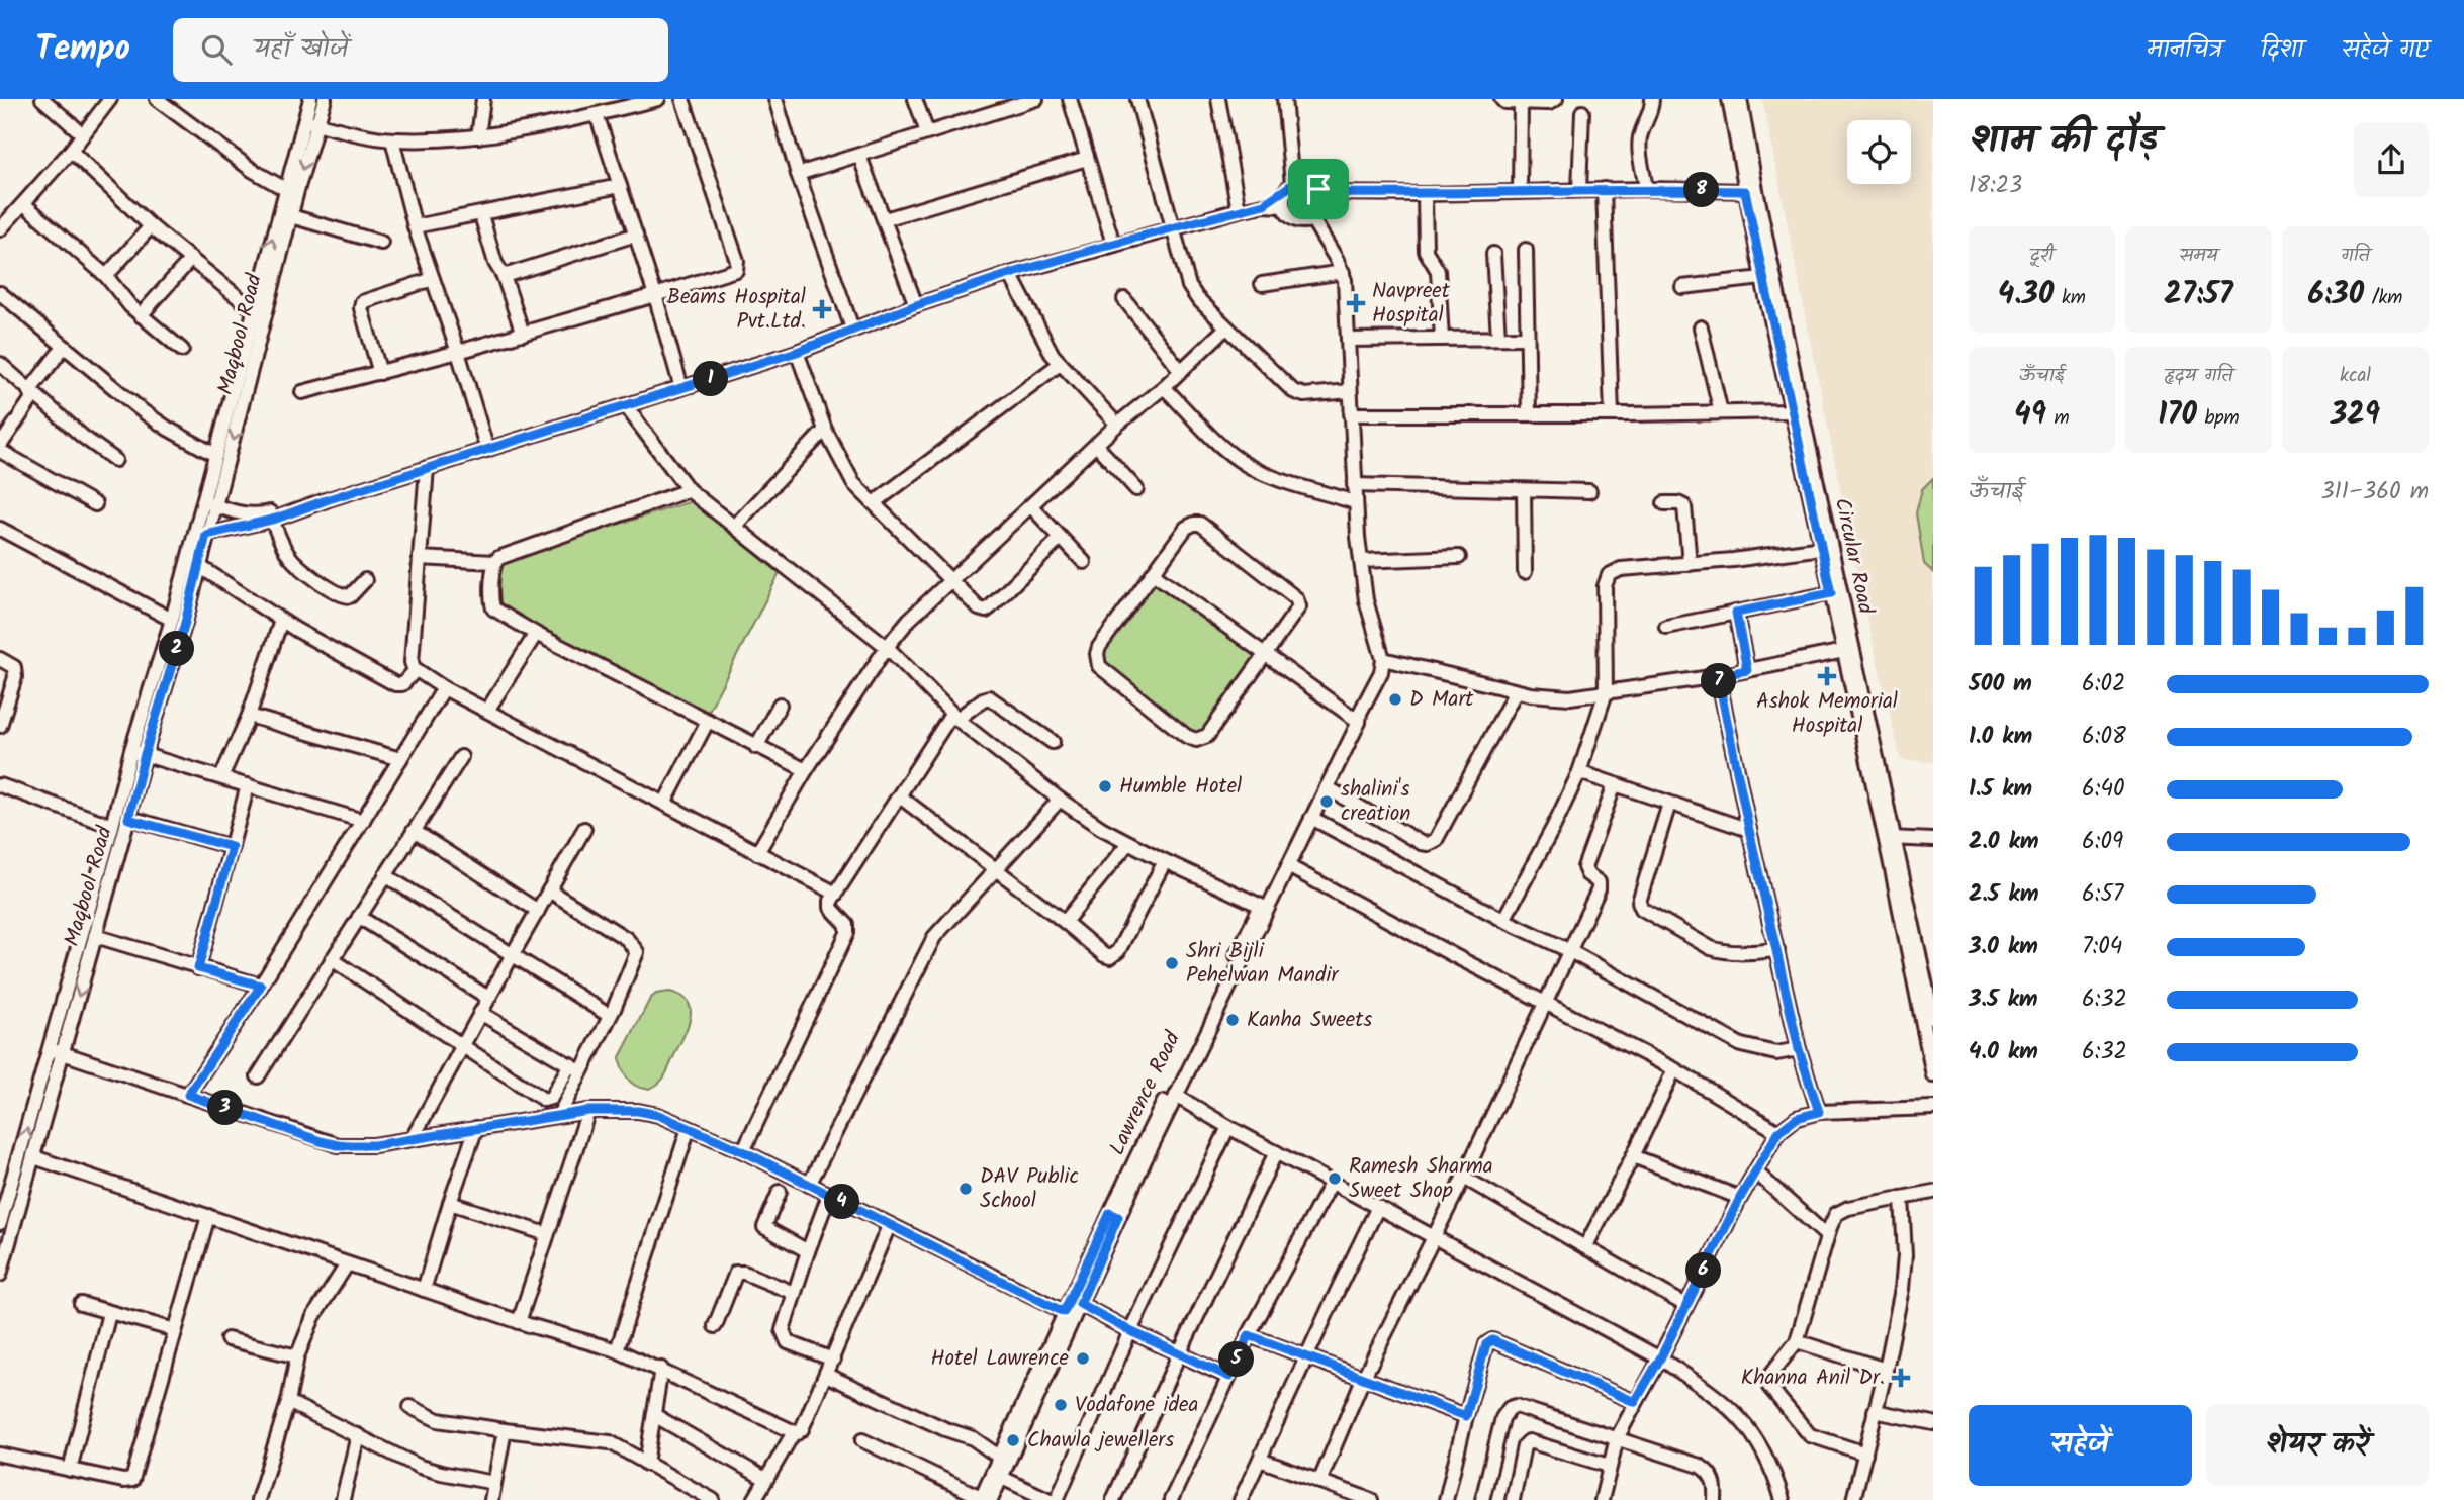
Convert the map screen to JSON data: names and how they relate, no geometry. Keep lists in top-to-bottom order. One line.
{"streets":{"street":["Maqbool Road","Circular Road","Lawrence Road"]},"places":{"health":["Navpreet Hospital","Beams Hospital Pvt.Ltd.","Ashok Memorial Hospital","Khanna Anil Dr."],"other":["D Mart","Humble Hotel","shalini's creation","Shri Bijli Pehelwan Mandir","Kanha Sweets","Ramesh Sharma Sweet Shop","DAV Public School","Hotel Lawrence","Vodafone idea","Chawla jewellers"]},"page":{"header":"Tempo","search":"यहाँ खोजें","nav":["मानचित्र","दिशा","सहेजे गए"],"heading":["शाम की दौड़","18:23"],"pins":["8","1","2","7","3","4","6","5"],"stats":[["दूरी","4.30 km"],["समय","27:57"],["गति","6:30 /km"],["ऊँचाई","49 m"],["हृदय गति","170 bpm"],["kcal","329"]],"chart":["ऊँचाई","311–360 m"],"list":[{"name":"500 m","note":"6:02"},{"name":"1.0 km","note":"6:08"},{"name":"1.5 km","note":"6:40"},{"name":"2.0 km","note":"6:09"},{"name":"2.5 km","note":"6:57"},{"name":"3.0 km","note":"7:04"},{"name":"3.5 km","note":"6:32"},{"name":"4.0 km","note":"6:32"}],"buttons":["सहेजें","शेयर करें"]}}
